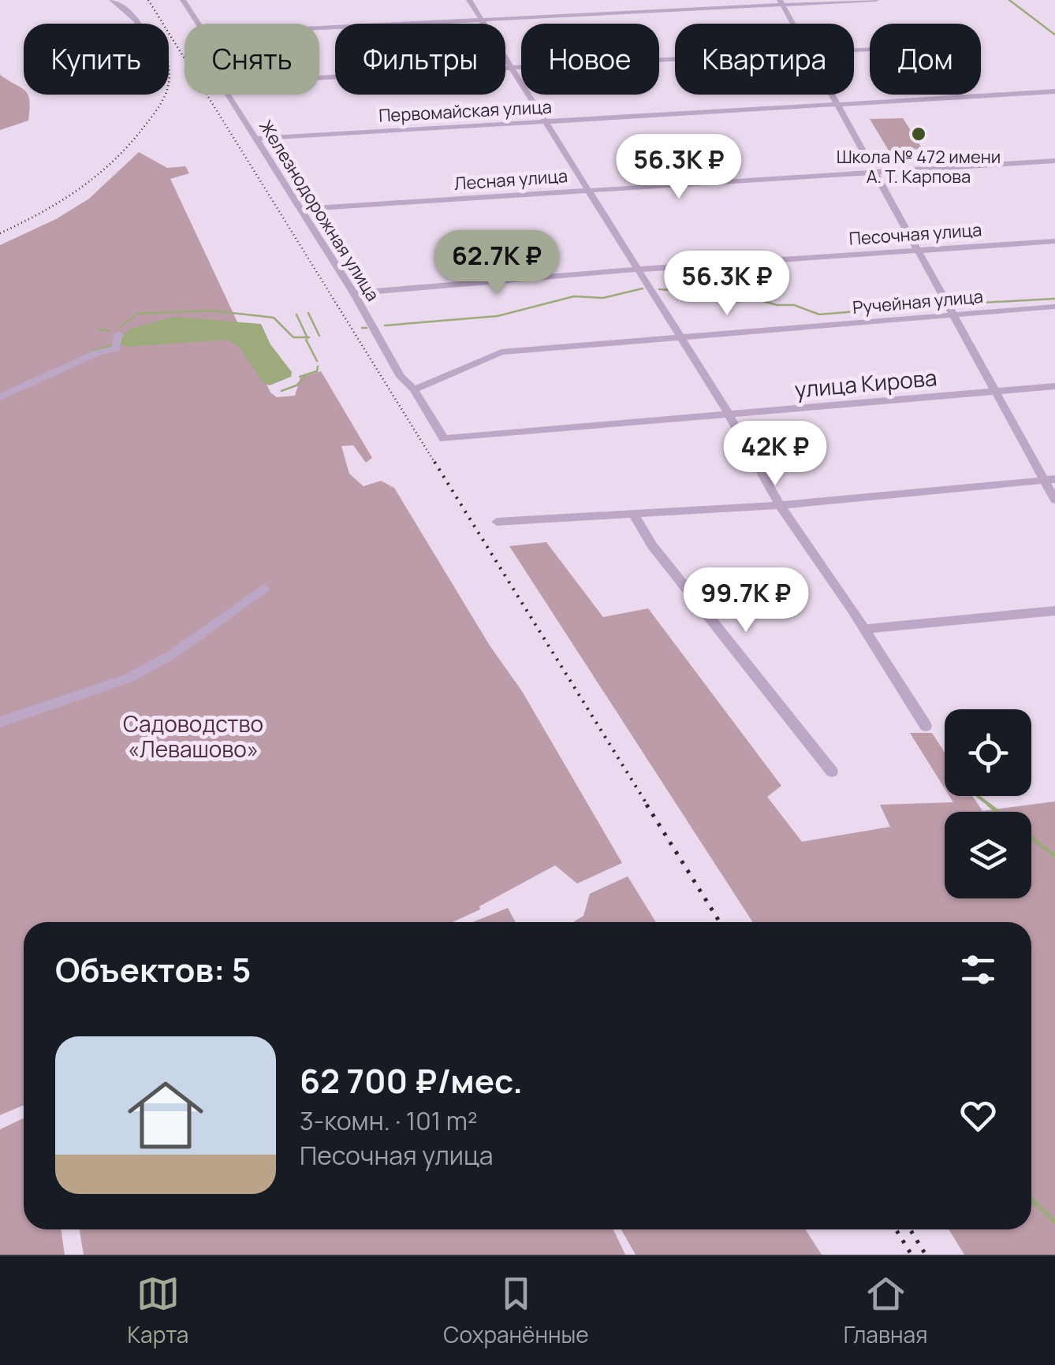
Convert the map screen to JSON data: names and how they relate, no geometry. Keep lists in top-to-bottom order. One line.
{"streets":{"street":["Первомайская улица","Лесная улица","Железнодорожная улица","Песочная улица","Ручейная улица","улица Кирова"]},"crossings":[["Первомайская улица","Железнодорожная улица"],["Лесная улица","Железнодорожная улица"],["Железнодорожная улица","Песочная улица"],["Железнодорожная улица","Ручейная улица"],["Железнодорожная улица","улица Кирова"]],"parks":["Садоводство «Левашово»"],"places":["Школа № 472 имени А. Т. Карпова"],"page":{"chip":["Купить","Снять","Фильтры","Новое","Квартира","Дом"],"price":["56.3K ₽","62.7K ₽","56.3K ₽","42K ₽","99.7K ₽"],"heading":"Объектов: 5","list":[{"name":"62 700 ₽/мес.","note":"3-комн. · 101 m² · Песочная улица"}],"tabs":["Карта","Сохранённые","Главная"]}}
